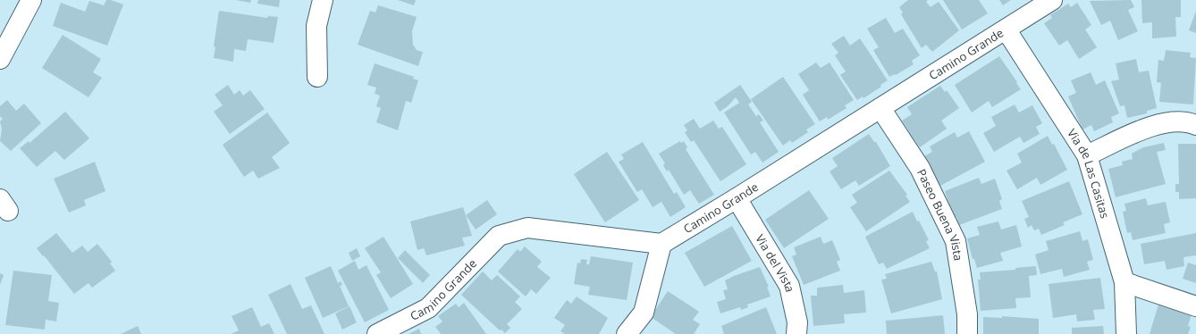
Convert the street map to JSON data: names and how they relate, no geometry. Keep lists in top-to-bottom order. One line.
{"streets":{"street":["Camino Grande","Via de Las Casitas","Paseo Buena Vista","Via del Vista"]},"crossings":[["Camino Grande","Via de Las Casitas"],["Camino Grande","Paseo Buena Vista"],["Camino Grande","Via del Vista"]]}
